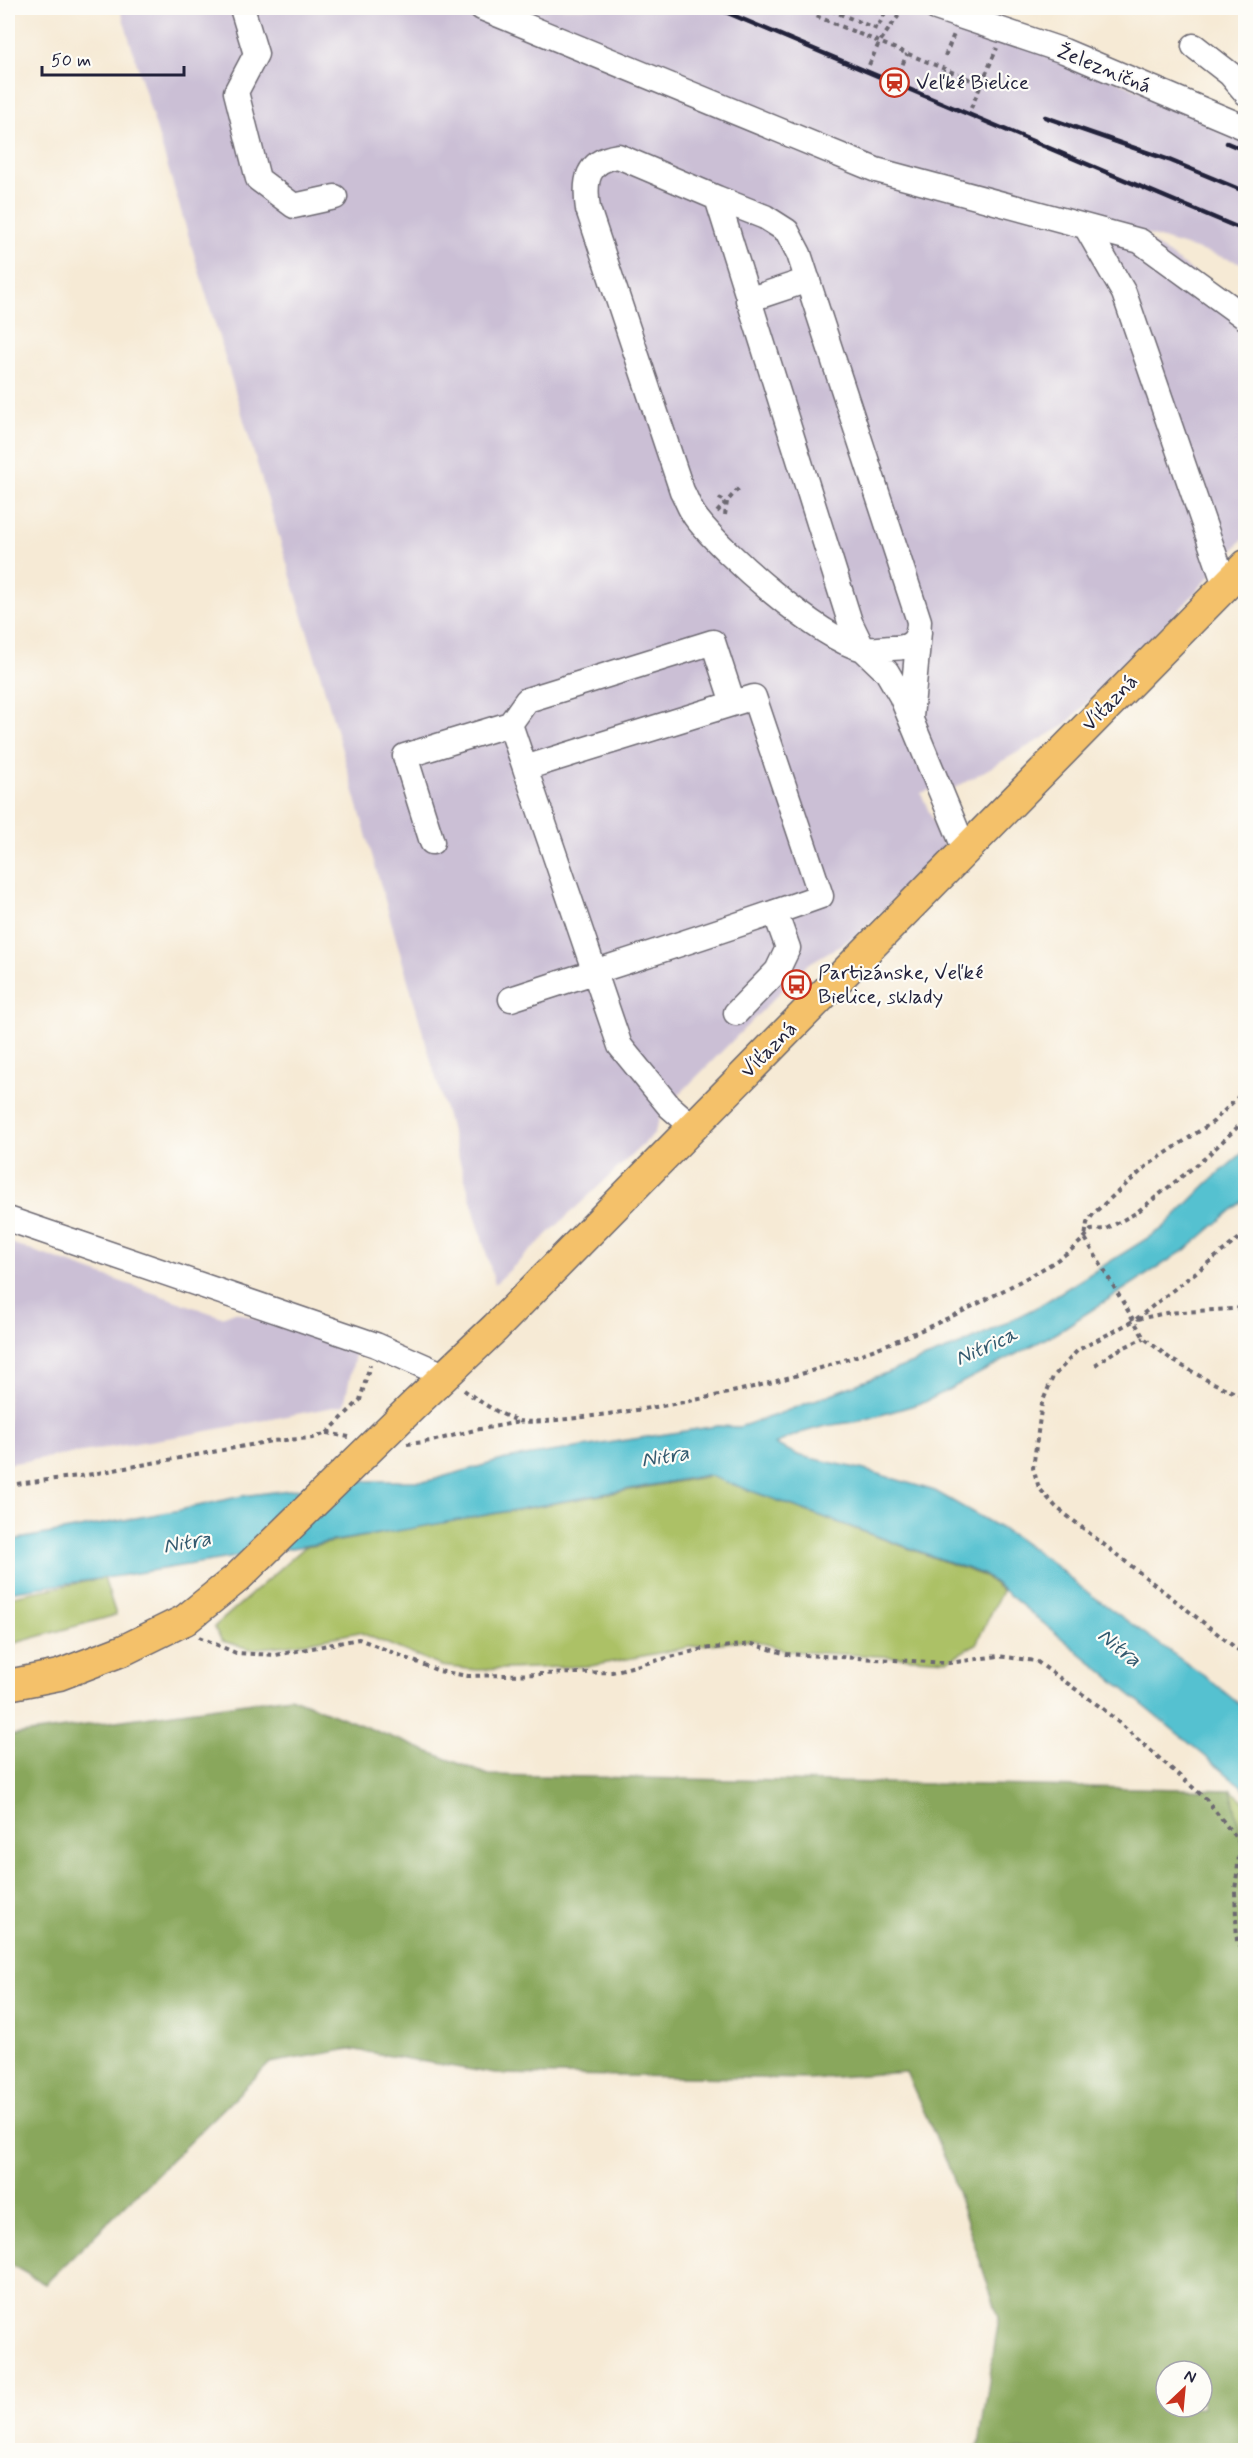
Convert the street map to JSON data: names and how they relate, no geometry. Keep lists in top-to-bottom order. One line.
{"streets":{"main road":["Víťazná"],"street":["Železničná"]},"water":["Nitrica","Nitra"],"places":{"station":["Veľké Bielice"],"bus stop":["Partizánske, Veľké Bielice, sklady"]},"scale_bar":"50 m","north":"top right"}
